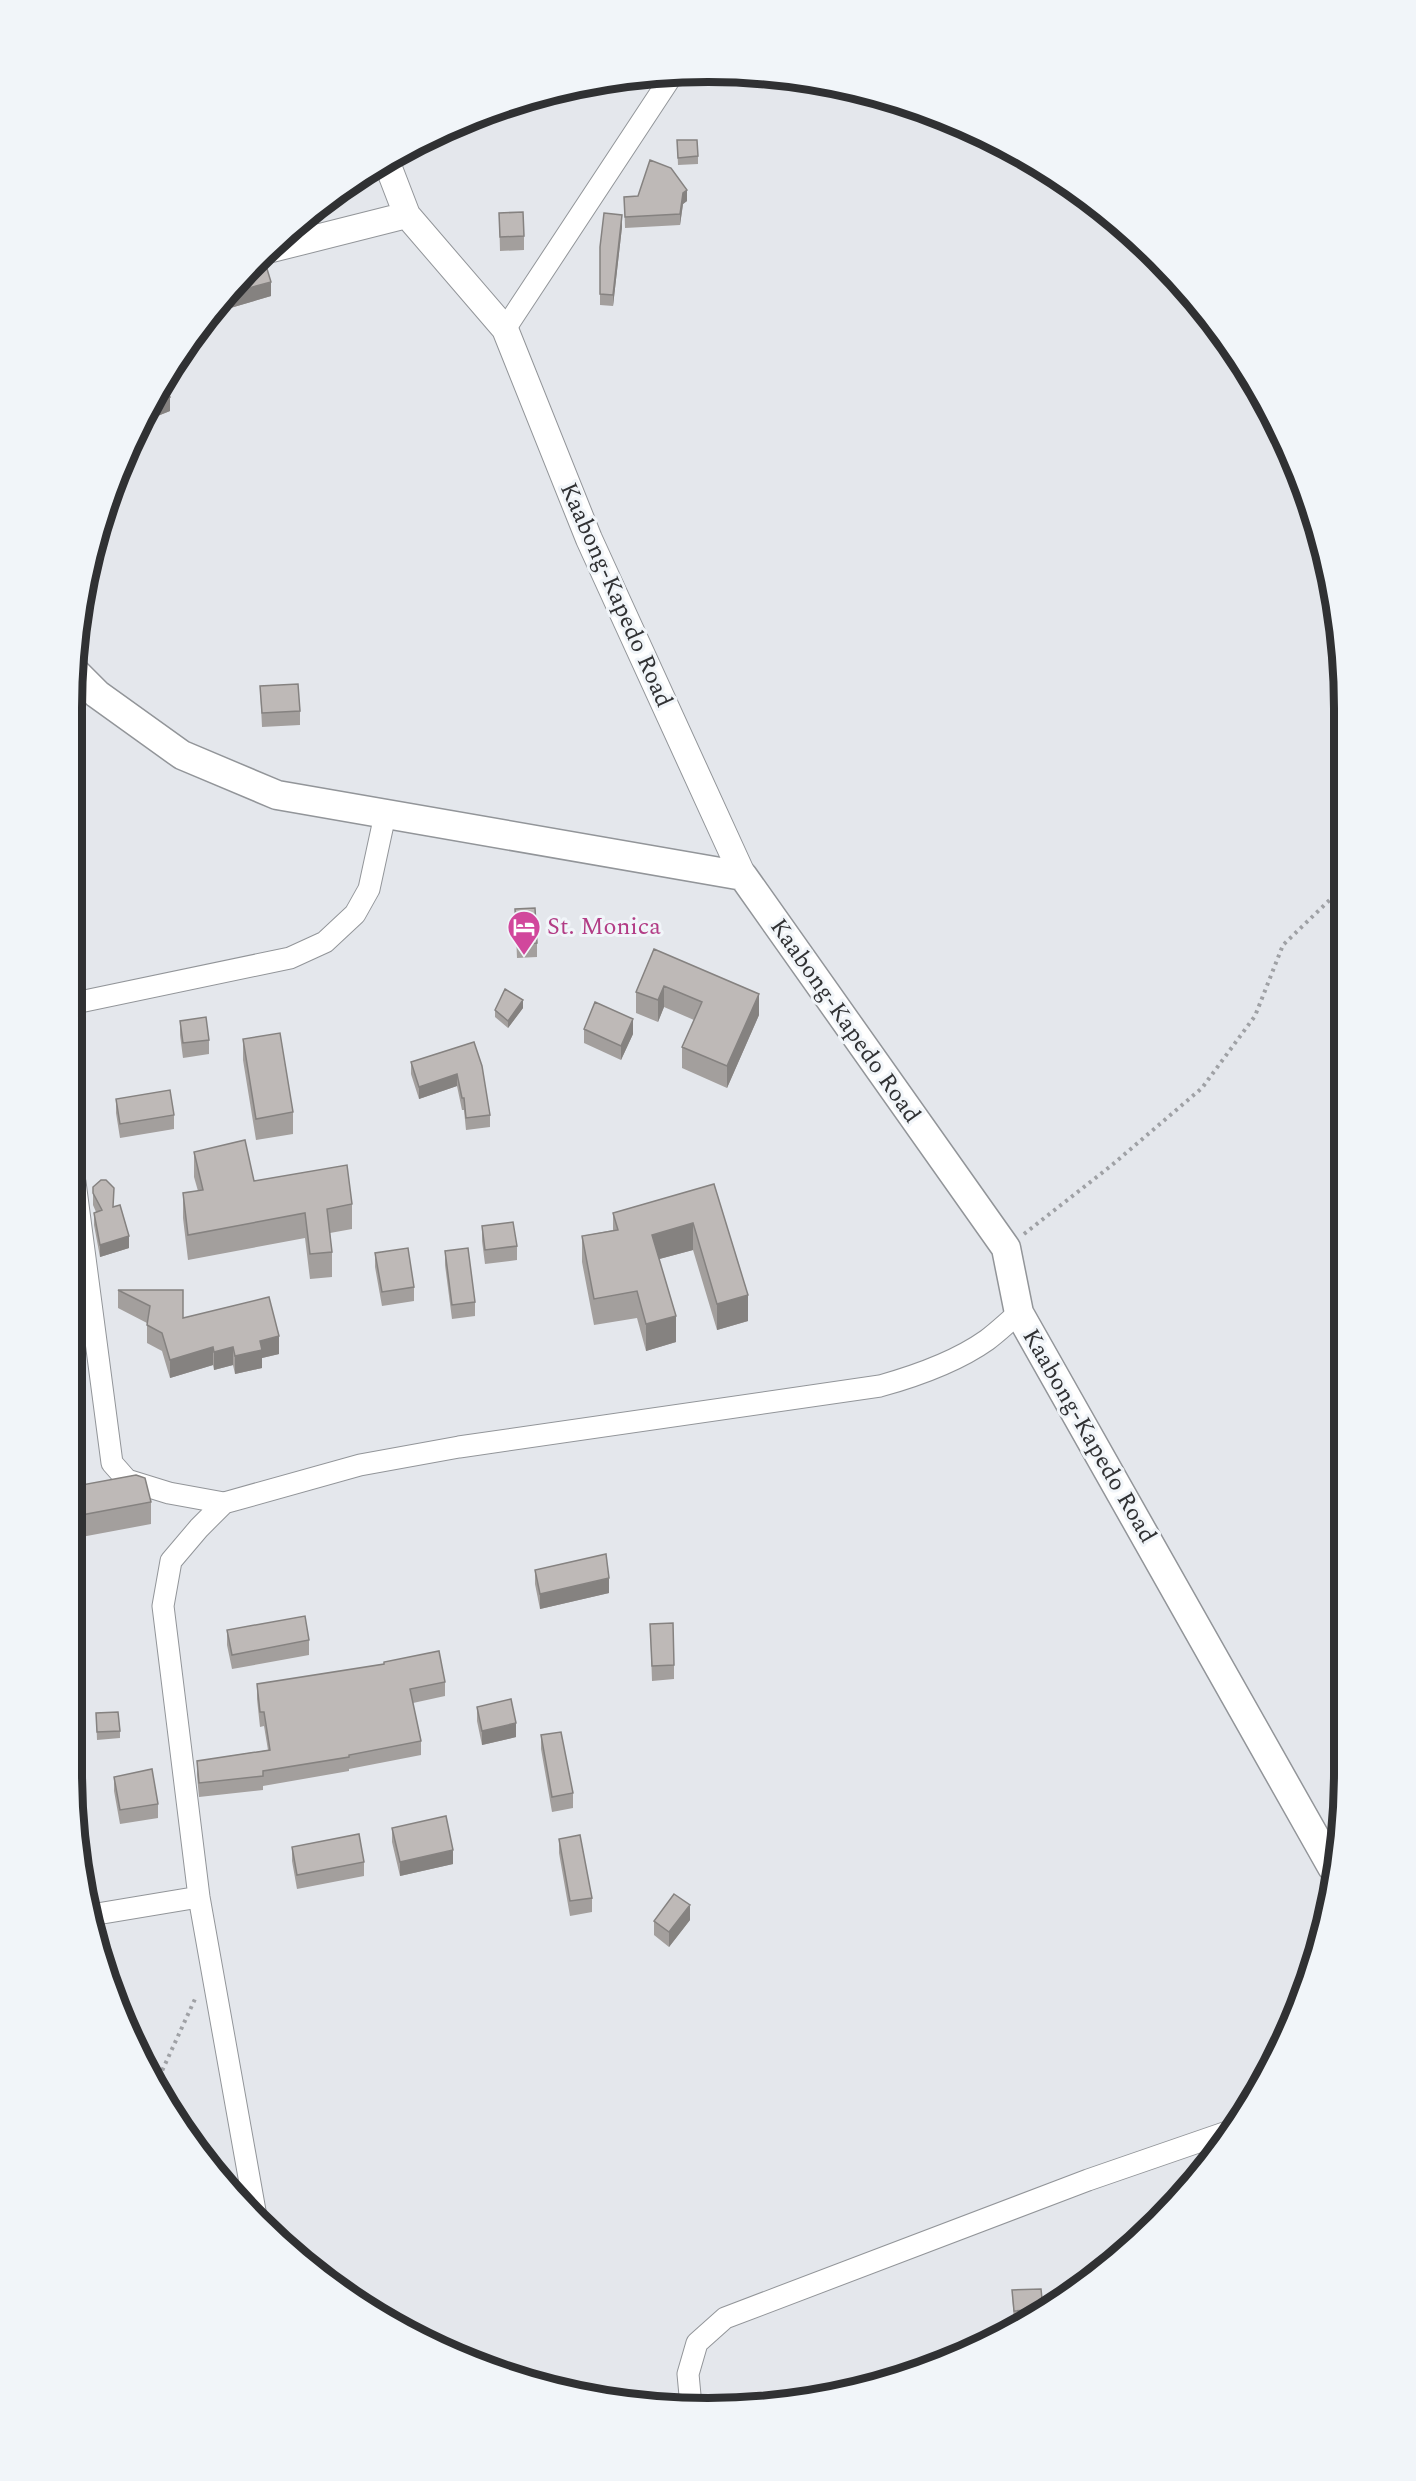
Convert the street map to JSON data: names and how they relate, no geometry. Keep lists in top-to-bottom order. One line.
{"streets":{"main road":["Kaabong-Kapedo Road"]},"places":{"hotel":["St. Monica"]}}
